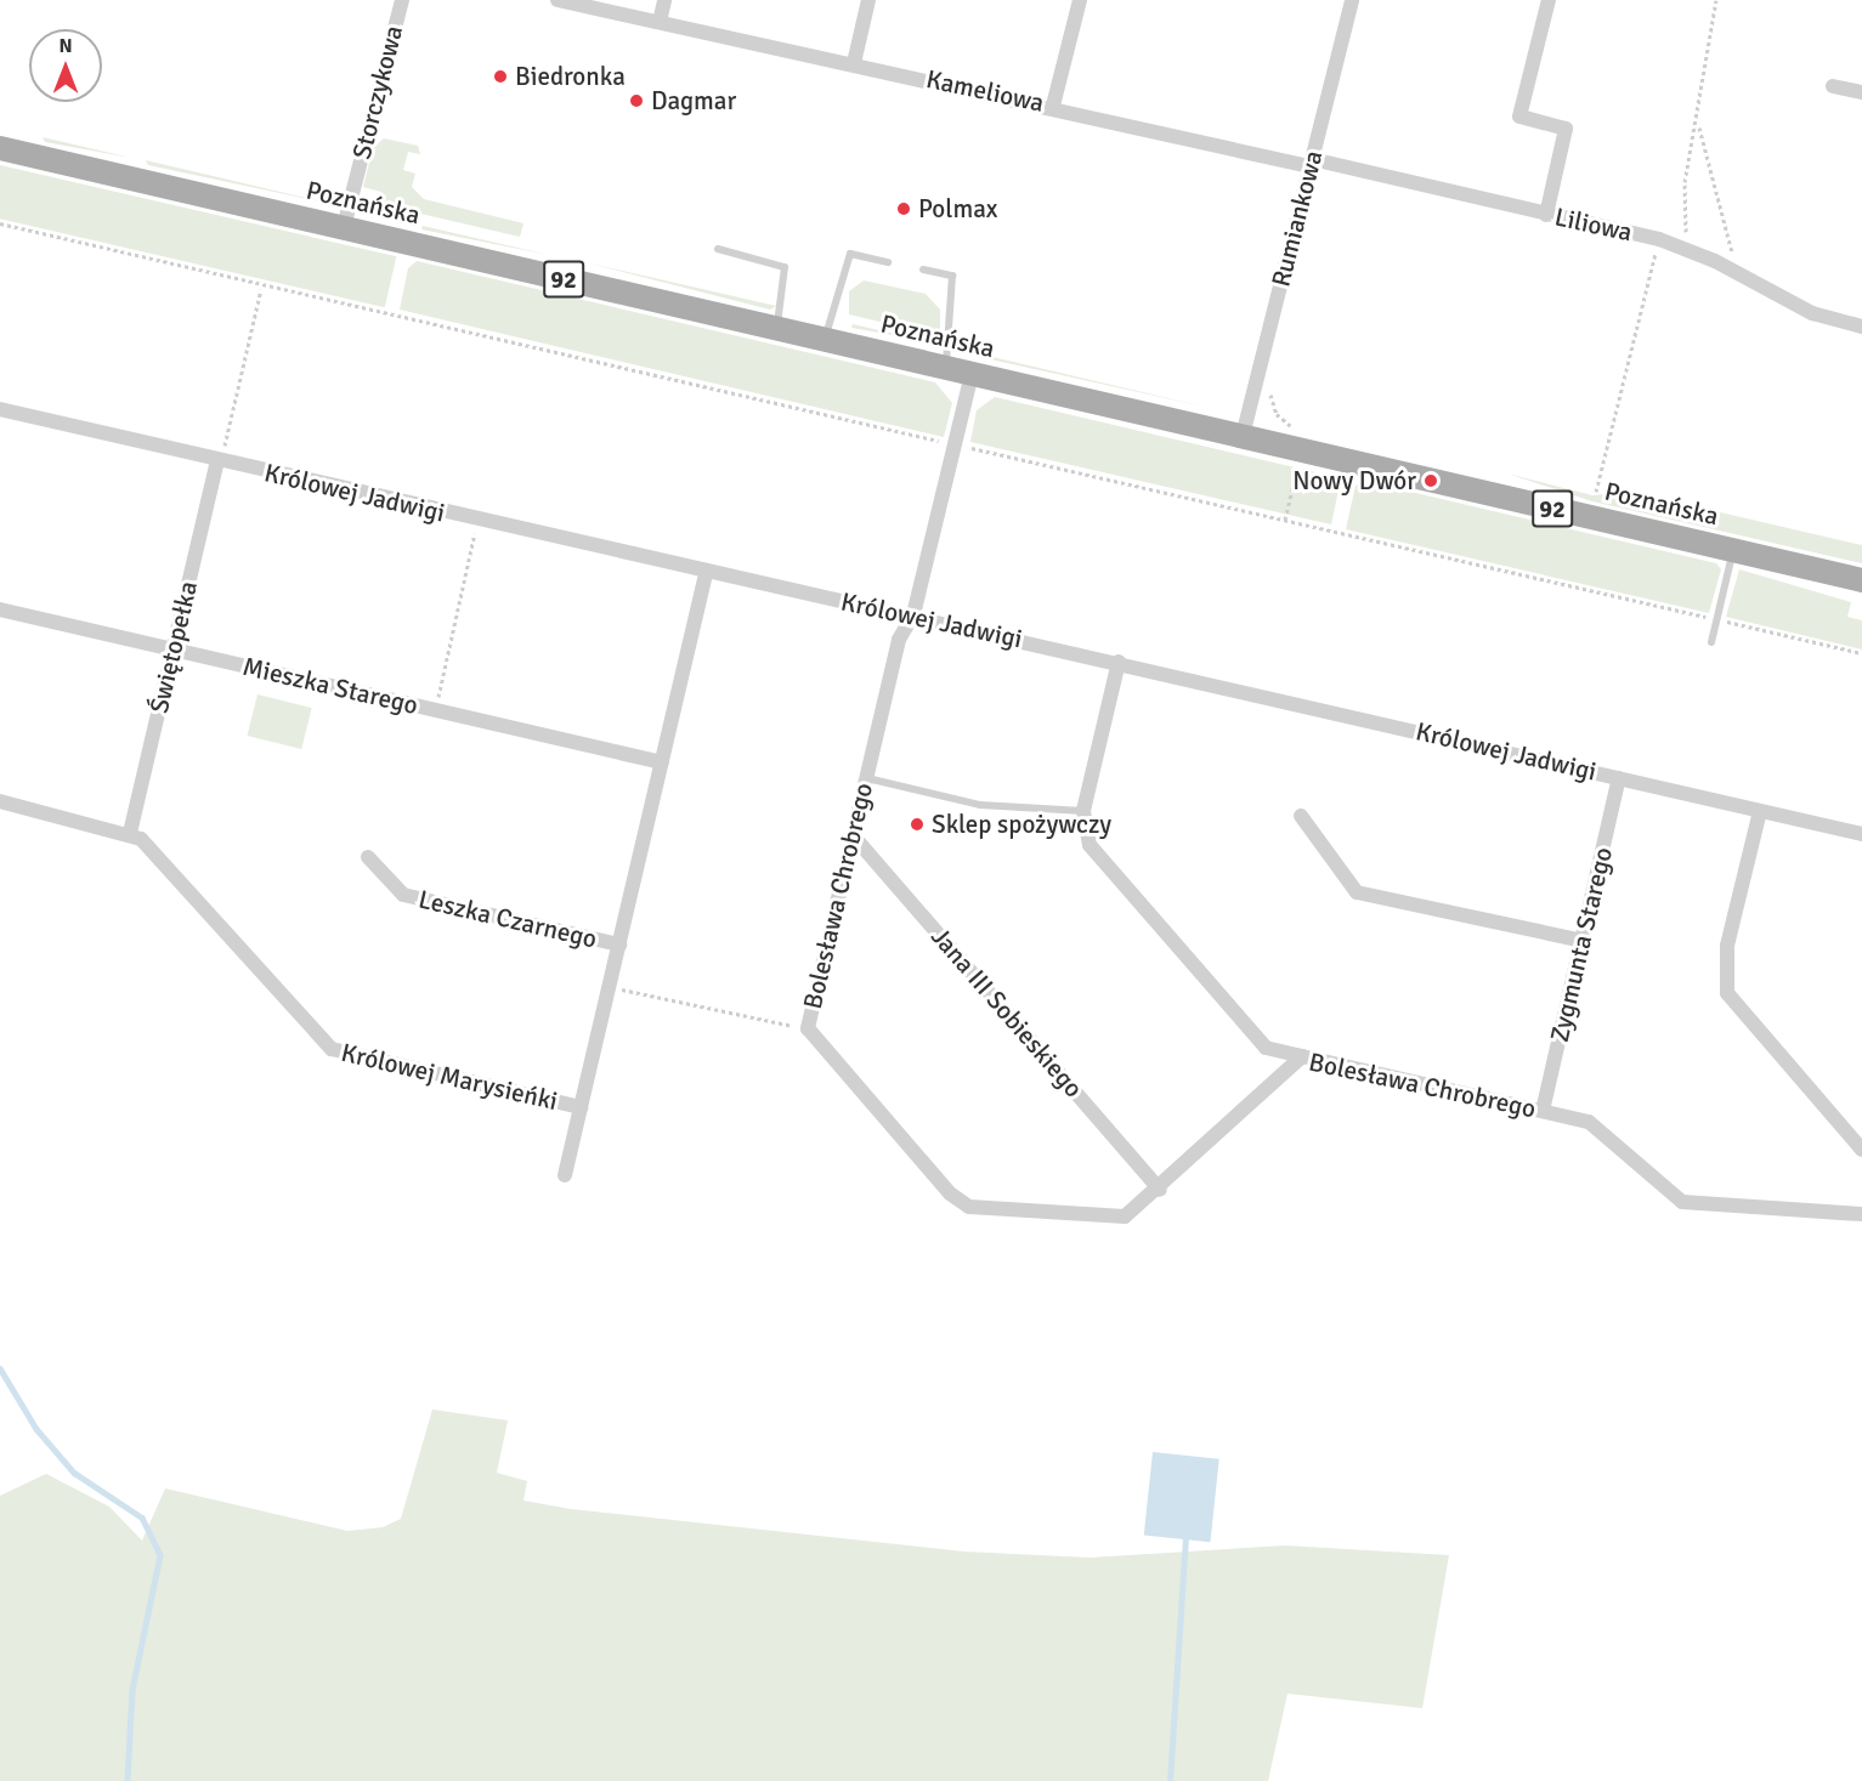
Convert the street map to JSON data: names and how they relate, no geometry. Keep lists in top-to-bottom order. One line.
{"streets":{"main road":["Poznańska","92"],"street":["Kameliowa","Storczykowa","Rumiankowa","Liliowa","Królowej Jadwigi","Świętopełka","Mieszka Starego","Bolesława Chrobrego","Leszka Czarnego","Zygmunta Starego","Jana III Sobieskiego","Królowej Marysieńki"]},"crossings":[["Kameliowa","Rumiankowa"],["Kameliowa","Liliowa"],["Storczykowa","Poznańska"],["Poznańska","Rumiankowa"],["Poznańska","Bolesława Chrobrego"],["Rumiankowa","Liliowa"],["Królowej Jadwigi","Świętopełka"],["Królowej Jadwigi","Bolesława Chrobrego"],["Królowej Jadwigi","Zygmunta Starego"],["Królowej Jadwigi","Królowej Marysieńki"],["Świętopełka","Mieszka Starego"],["Świętopełka","Królowej Marysieńki"],["Mieszka Starego","Królowej Marysieńki"],["Bolesława Chrobrego","Zygmunta Starego"],["Bolesława Chrobrego","Jana III Sobieskiego"],["Leszka Czarnego","Królowej Marysieńki"]],"places":["Biedronka","Dagmar","Polmax","Nowy Dwór","Sklep spożywczy"],"north":"top"}
